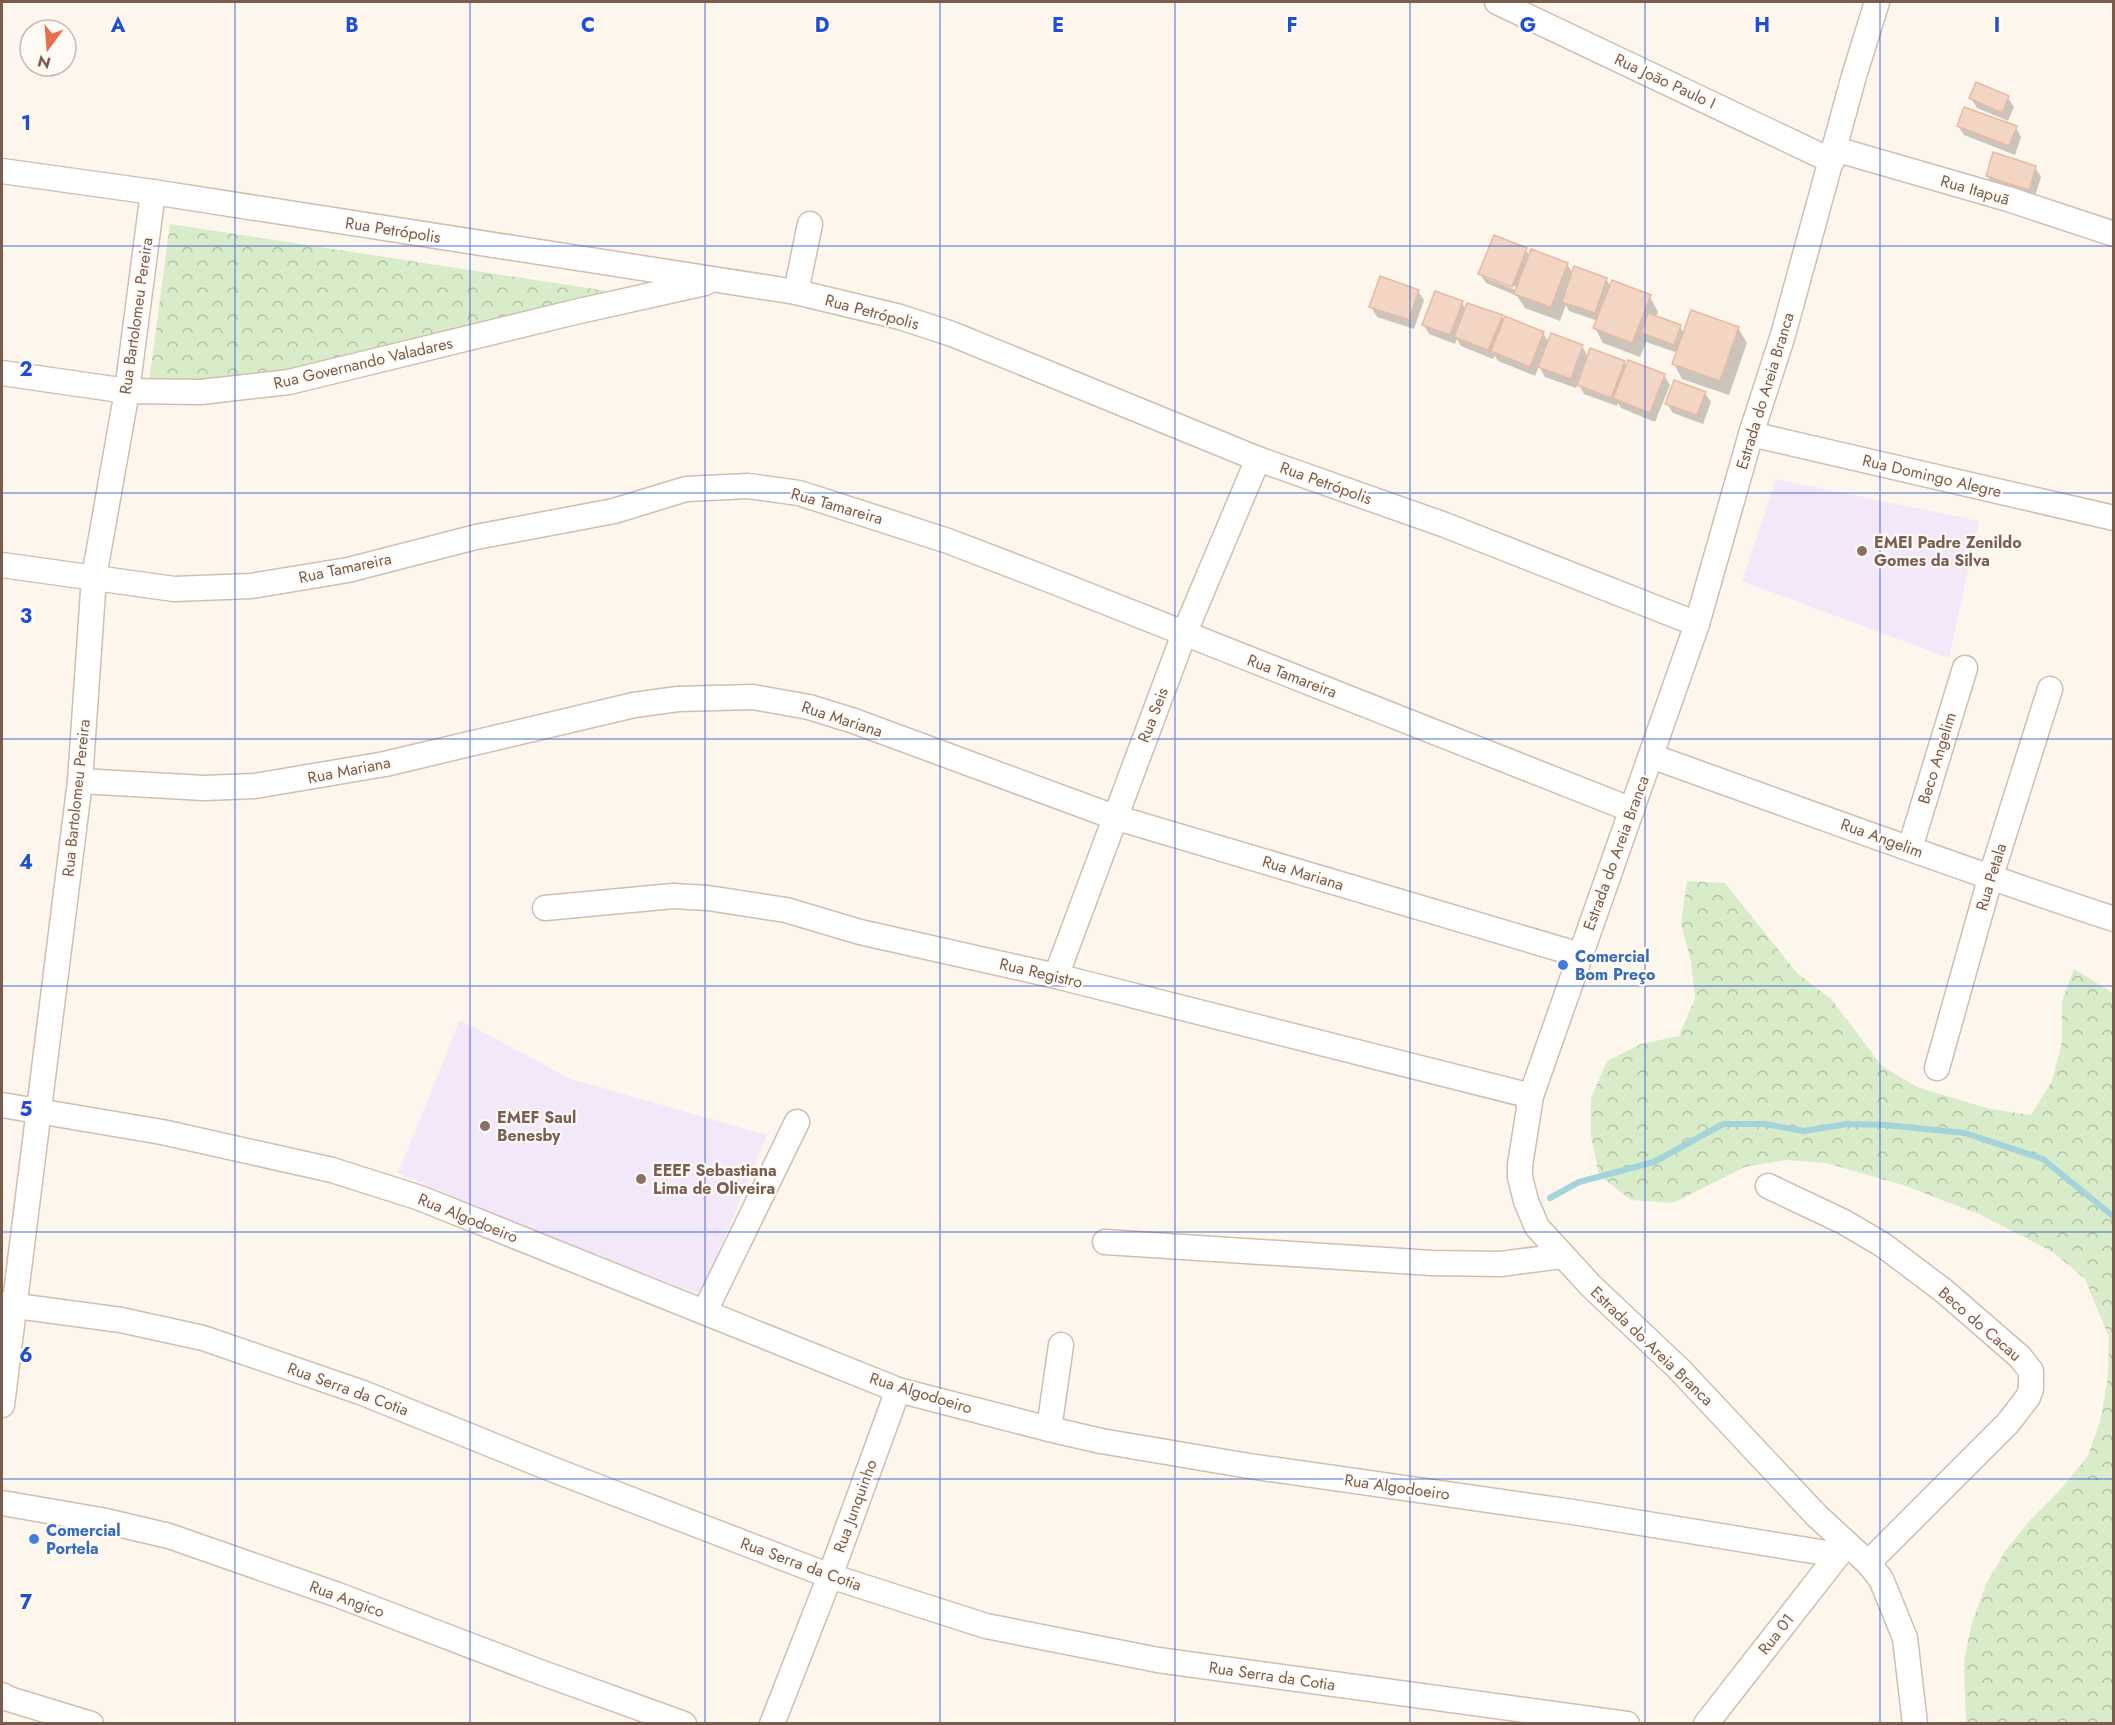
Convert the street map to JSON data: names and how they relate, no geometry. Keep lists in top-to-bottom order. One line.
{"streets":{"street":["Rua João Paulo I","Rua Itapuã","Rua Petrópolis","Rua Bartolomeu Pereira","Rua Governando Valadares","Estrada do Areia Branca","Rua Domingo Alegre","Rua Tamareira","Rua Seis","Rua Mariana","Beco Angelim","Rua Angelim","Rua Petala","Rua Registro","Rua Algodoeiro","Beco do Cacau","Rua Serra da Cotia","Rua Junquinho","Rua Angico","Rua 01"]},"crossings":[["Rua João Paulo I","Rua Itapuã"],["Rua João Paulo I","Estrada do Areia Branca"],["Rua Itapuã","Estrada do Areia Branca"],["Rua Petrópolis","Rua Bartolomeu Pereira"],["Rua Petrópolis","Rua Governando Valadares"],["Rua Petrópolis","Estrada do Areia Branca"],["Rua Petrópolis","Rua Seis"],["Rua Bartolomeu Pereira","Rua Governando Valadares"],["Rua Bartolomeu Pereira","Rua Tamareira"],["Rua Bartolomeu Pereira","Rua Mariana"],["Rua Bartolomeu Pereira","Rua Algodoeiro"],["Rua Bartolomeu Pereira","Rua Serra da Cotia"],["Estrada do Areia Branca","Rua Domingo Alegre"],["Estrada do Areia Branca","Rua Tamareira"],["Estrada do Areia Branca","Rua Mariana"],["Estrada do Areia Branca","Rua Angelim"],["Estrada do Areia Branca","Rua Registro"],["Estrada do Areia Branca","Rua Algodoeiro"],["Estrada do Areia Branca","Beco do Cacau"],["Estrada do Areia Branca","Rua 01"],["Rua Tamareira","Rua Seis"],["Rua Seis","Rua Mariana"],["Rua Seis","Rua Registro"],["Beco Angelim","Rua Angelim"],["Rua Angelim","Rua Petala"],["Rua Algodoeiro","Rua Junquinho"],["Rua Algodoeiro","Rua 01"],["Rua Serra da Cotia","Rua Junquinho"]],"places":["EMEI Padre Zenildo Gomes da Silva","Comercial Bom Preço","EMEF Saul Benesby","EEEF Sebastiana Lima de Oliveira","Comercial Portela"],"north":"bottom","grid":{"columns":["A","B","C","D","E","F","G","H","I"],"rows":["1","2","3","4","5","6","7"]}}
